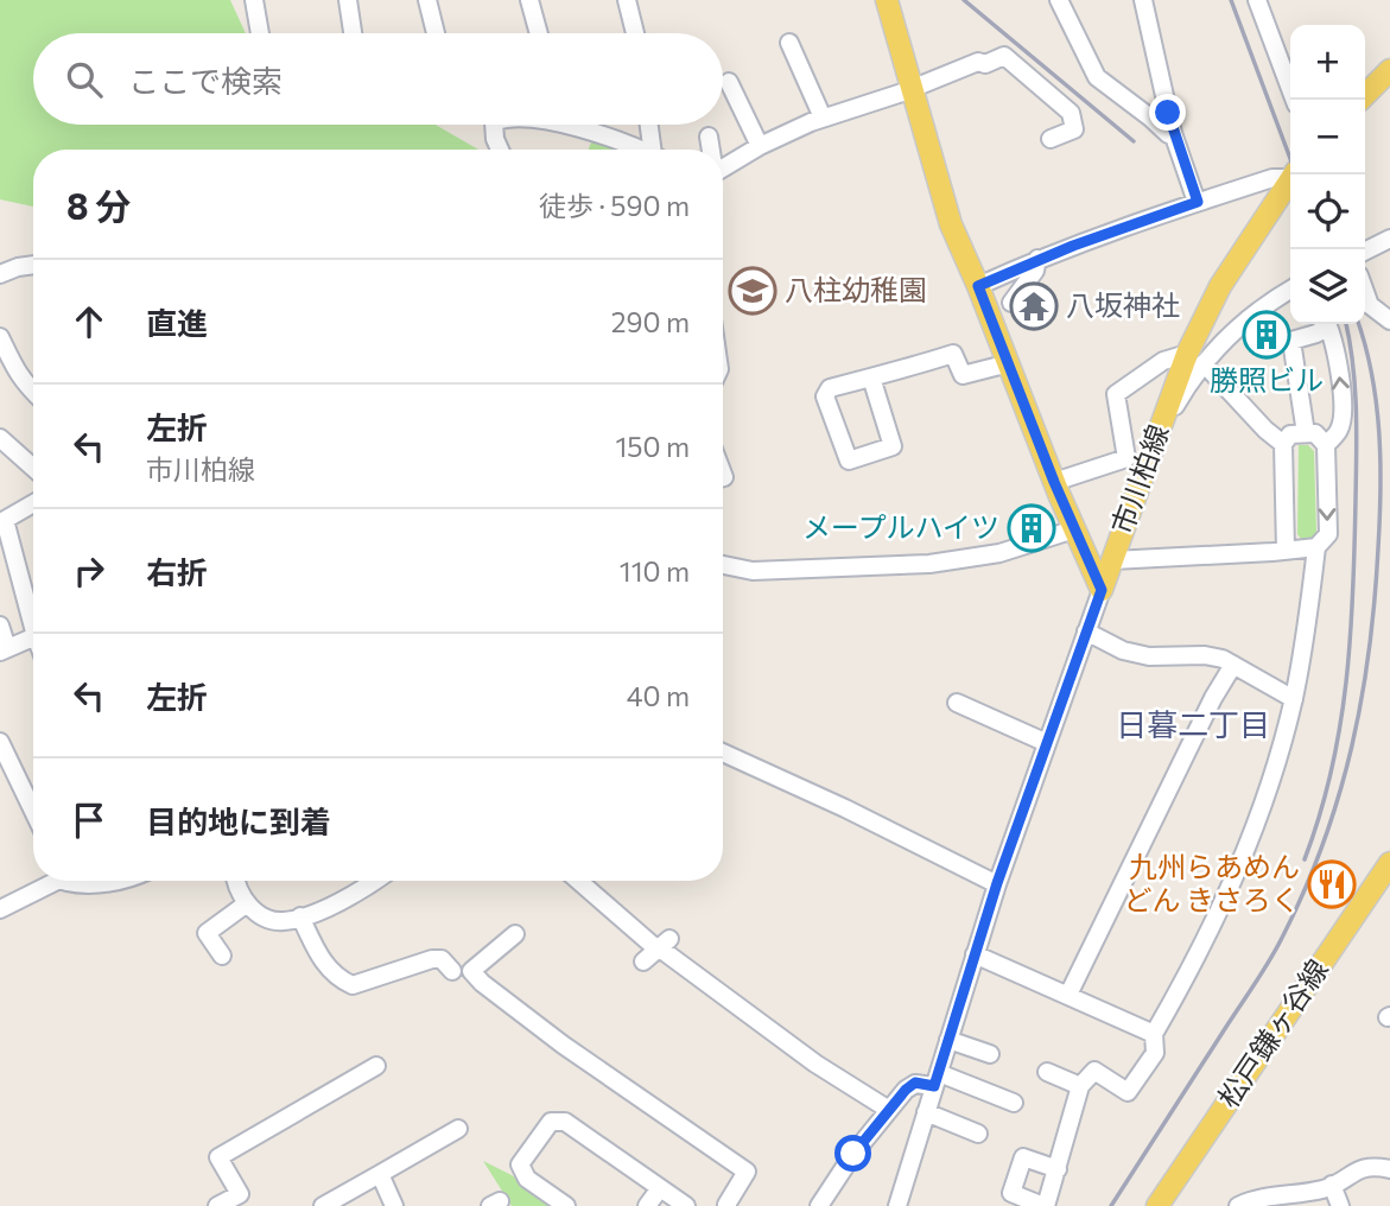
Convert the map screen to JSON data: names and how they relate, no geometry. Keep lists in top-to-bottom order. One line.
{"streets":{"main road":["市川柏線","松戸鎌ヶ谷線"]},"districts":["日暮二丁目"],"places":{"school or university":["八柱幼稚園"],"temple":["八坂神社"],"building":["勝照ビル","メープルハイツ"],"restaurant":["九州らあめん どん きさろく"]},"page":{"map_buttons":["+","−"],"search":"ここで検索","heading":["8 分","徒歩 · 590 m"],"list":[["直進","290 m"],["左折","市川柏線","150 m"],["右折","110 m"],["左折","40 m"],"目的地に到着"]}}
